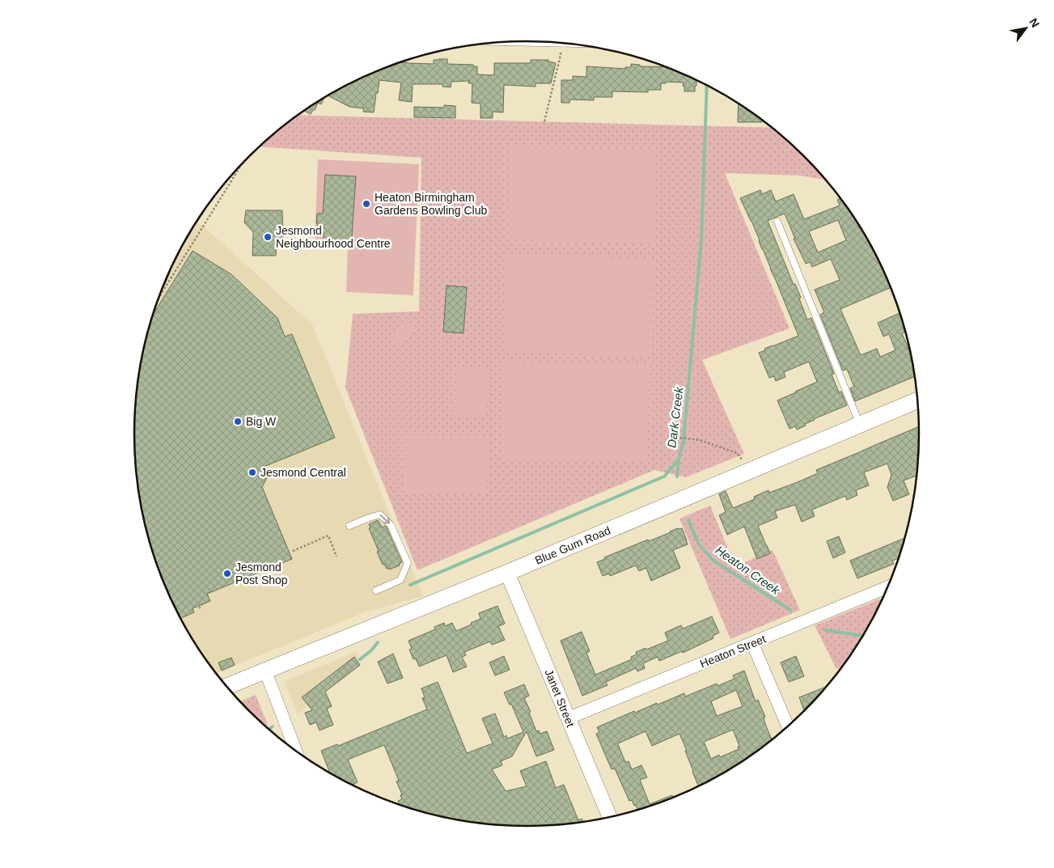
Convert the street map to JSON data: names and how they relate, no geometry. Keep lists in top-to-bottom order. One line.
{"streets":{"main road":["Blue Gum Road"],"street":["Heaton Street","Janet Street"]},"crossings":[["Blue Gum Road","Janet Street"],["Heaton Street","Janet Street"]],"water":["Dark Creek","Heaton Creek"],"places":["Heaton Birmingham Gardens Bowling Club","Jesmond Neighbourhood Centre","Big W","Jesmond Central","Jesmond Post Shop"],"north":"top right"}
